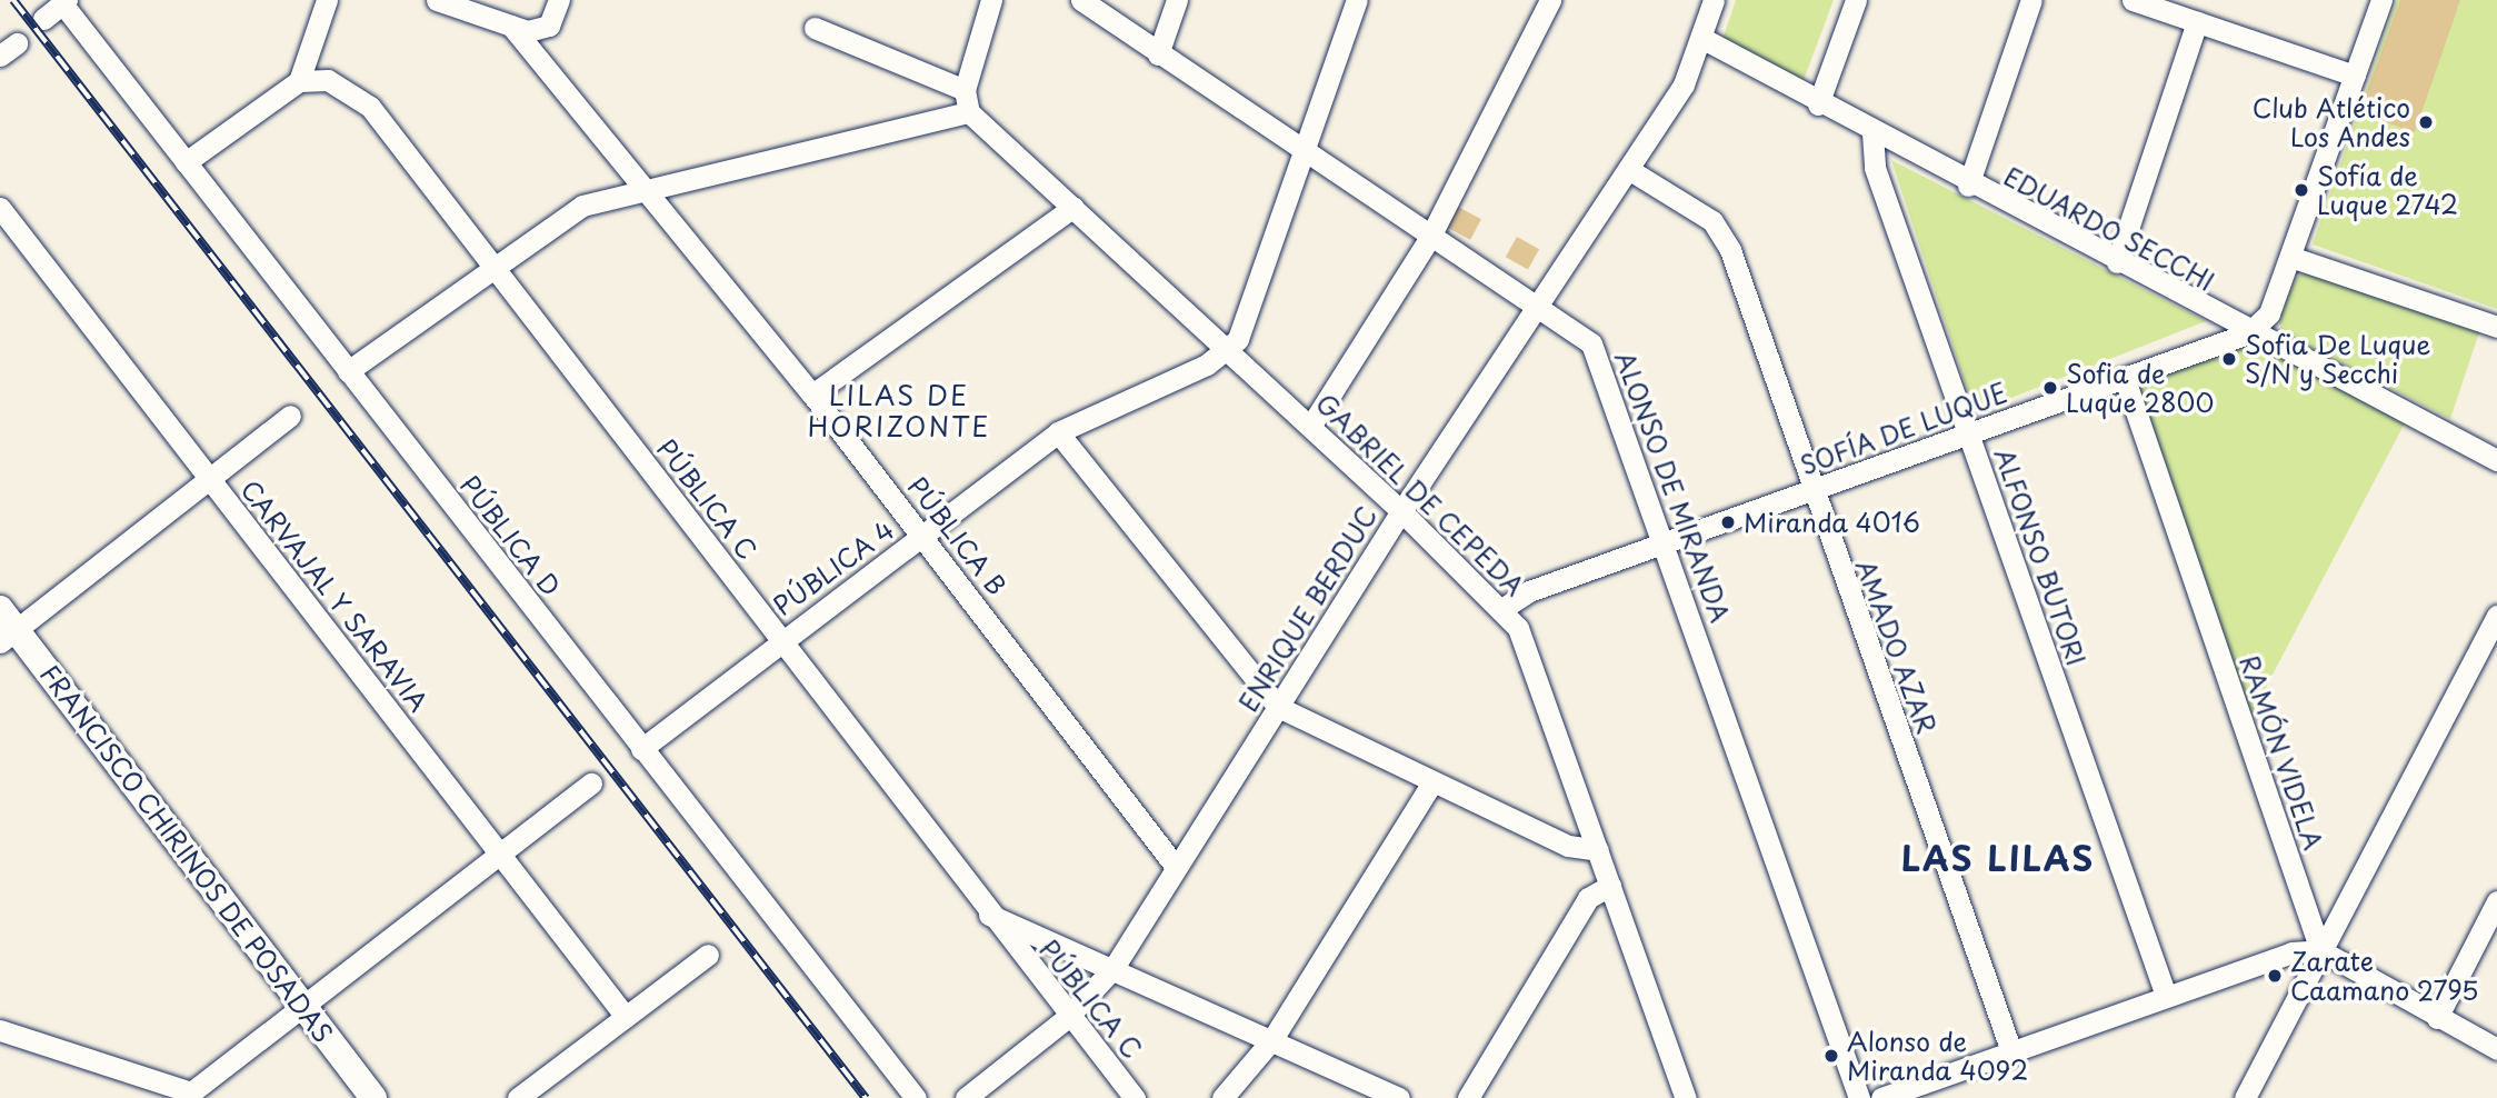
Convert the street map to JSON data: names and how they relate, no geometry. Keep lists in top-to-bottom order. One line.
{"streets":{"main road":["FRANCISCO CHIRINOS DE POSADAS"],"street":["EDUARDO SECCHI","SOFÍA DE LUQUE","ALONSO DE MIRANDA","GABRIEL DE CEPEDA","PÚBLICA C","PÚBLICA D","PÚBLICA B","ALFONSO BUTORI","PÚBLICA 4","CARVAJAL Y SARAVIA","ENRIQUE BERDUC","AMADO AZAR","RAMÓN VIDELA"]},"crossings":[["EDUARDO SECCHI","SOFÍA DE LUQUE"],["EDUARDO SECCHI","ALFONSO BUTORI"],["EDUARDO SECCHI","ENRIQUE BERDUC"],["SOFÍA DE LUQUE","ALONSO DE MIRANDA"],["SOFÍA DE LUQUE","GABRIEL DE CEPEDA"],["SOFÍA DE LUQUE","ALFONSO BUTORI"],["SOFÍA DE LUQUE","AMADO AZAR"],["SOFÍA DE LUQUE","RAMÓN VIDELA"],["ALONSO DE MIRANDA","ENRIQUE BERDUC"],["GABRIEL DE CEPEDA","PÚBLICA 4"],["GABRIEL DE CEPEDA","ENRIQUE BERDUC"],["PÚBLICA C","PÚBLICA 4"],["PÚBLICA C","ENRIQUE BERDUC"],["PÚBLICA D","PÚBLICA 4"],["PÚBLICA B","PÚBLICA 4"],["PÚBLICA B","ENRIQUE BERDUC"],["ENRIQUE BERDUC","AMADO AZAR"]],"districts":["LILAS DE HORIZONTE","LAS LILAS"],"places":["Club Atlético Los Andes","Sofía de Luque 2742","Sofia De Luque S/N y Secchi","Sofia de Luque 2800","Miranda 4016","Zarate Caamano 2795","Alonso de Miranda 4092"]}
